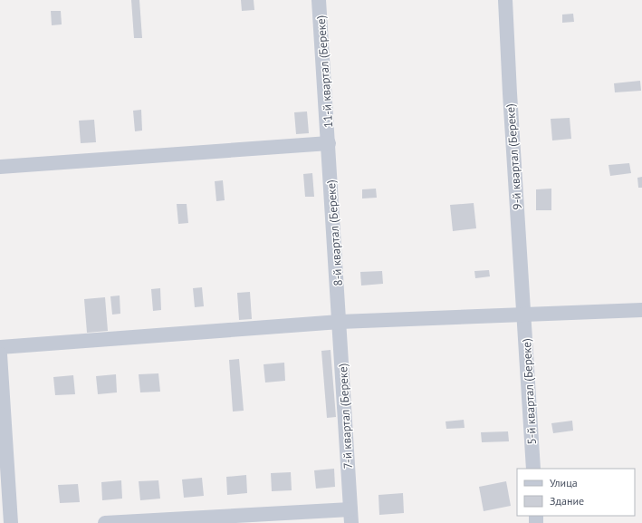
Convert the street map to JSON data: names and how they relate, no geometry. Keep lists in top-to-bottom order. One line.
{"streets":{"street":["11-й квартал (Береке)","9-й квартал (Береке)","8-й квартал (Береке)","5-й квартал (Береке)","7-й квартал (Береке)"]},"crossings":[["11-й квартал (Береке)","8-й квартал (Береке)"],["9-й квартал (Береке)","5-й квартал (Береке)"],["8-й квартал (Береке)","7-й квартал (Береке)"]],"legend":["Улица","Здание"]}
